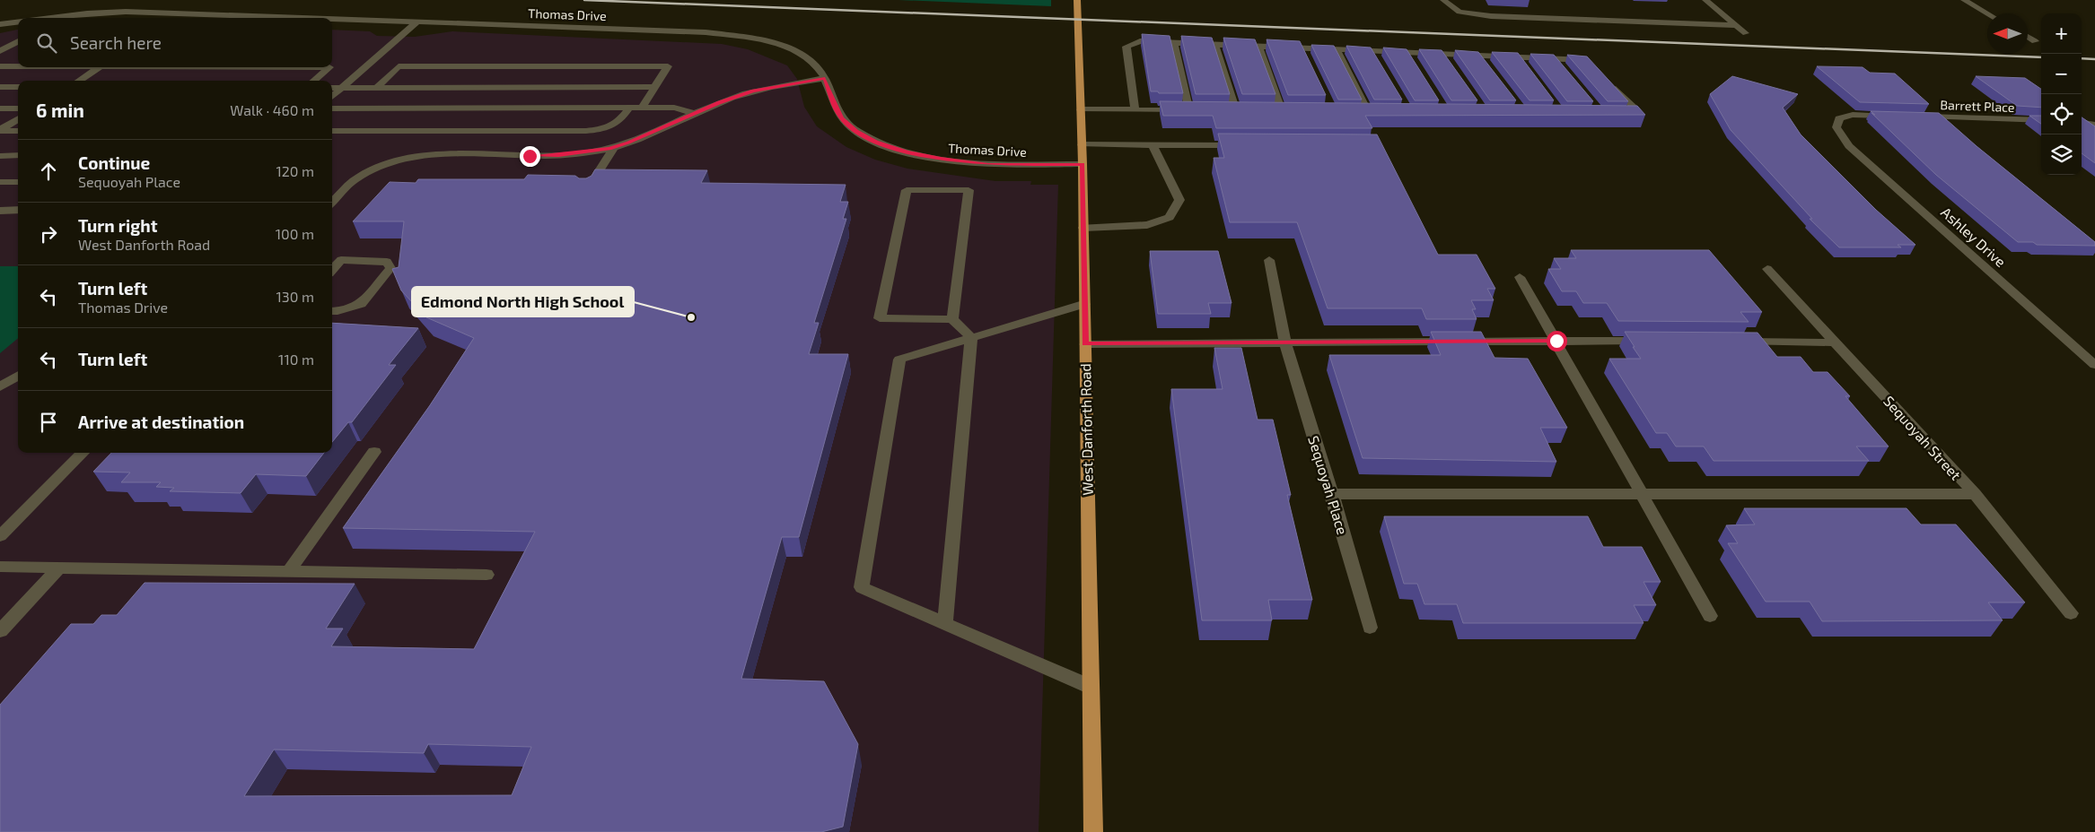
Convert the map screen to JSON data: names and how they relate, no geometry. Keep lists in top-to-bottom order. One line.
{"streets":{"main road":["West Danforth Road"],"street":["Thomas Drive","Barrett Place","Ashley Drive","Sequoyah Street","Sequoyah Place"]},"crossings":[["Thomas Drive","West Danforth Road"]],"places":["Edmond North High School"],"north":"left","page":{"map_buttons":["+","−"],"search":"Search here","heading":["6 min","Walk · 460 m"],"list":[["Continue","Sequoyah Place","120 m"],["Turn right","West Danforth Road","100 m"],["Turn left","Thomas Drive","130 m"],["Turn left","110 m"],"Arrive at destination"]}}
